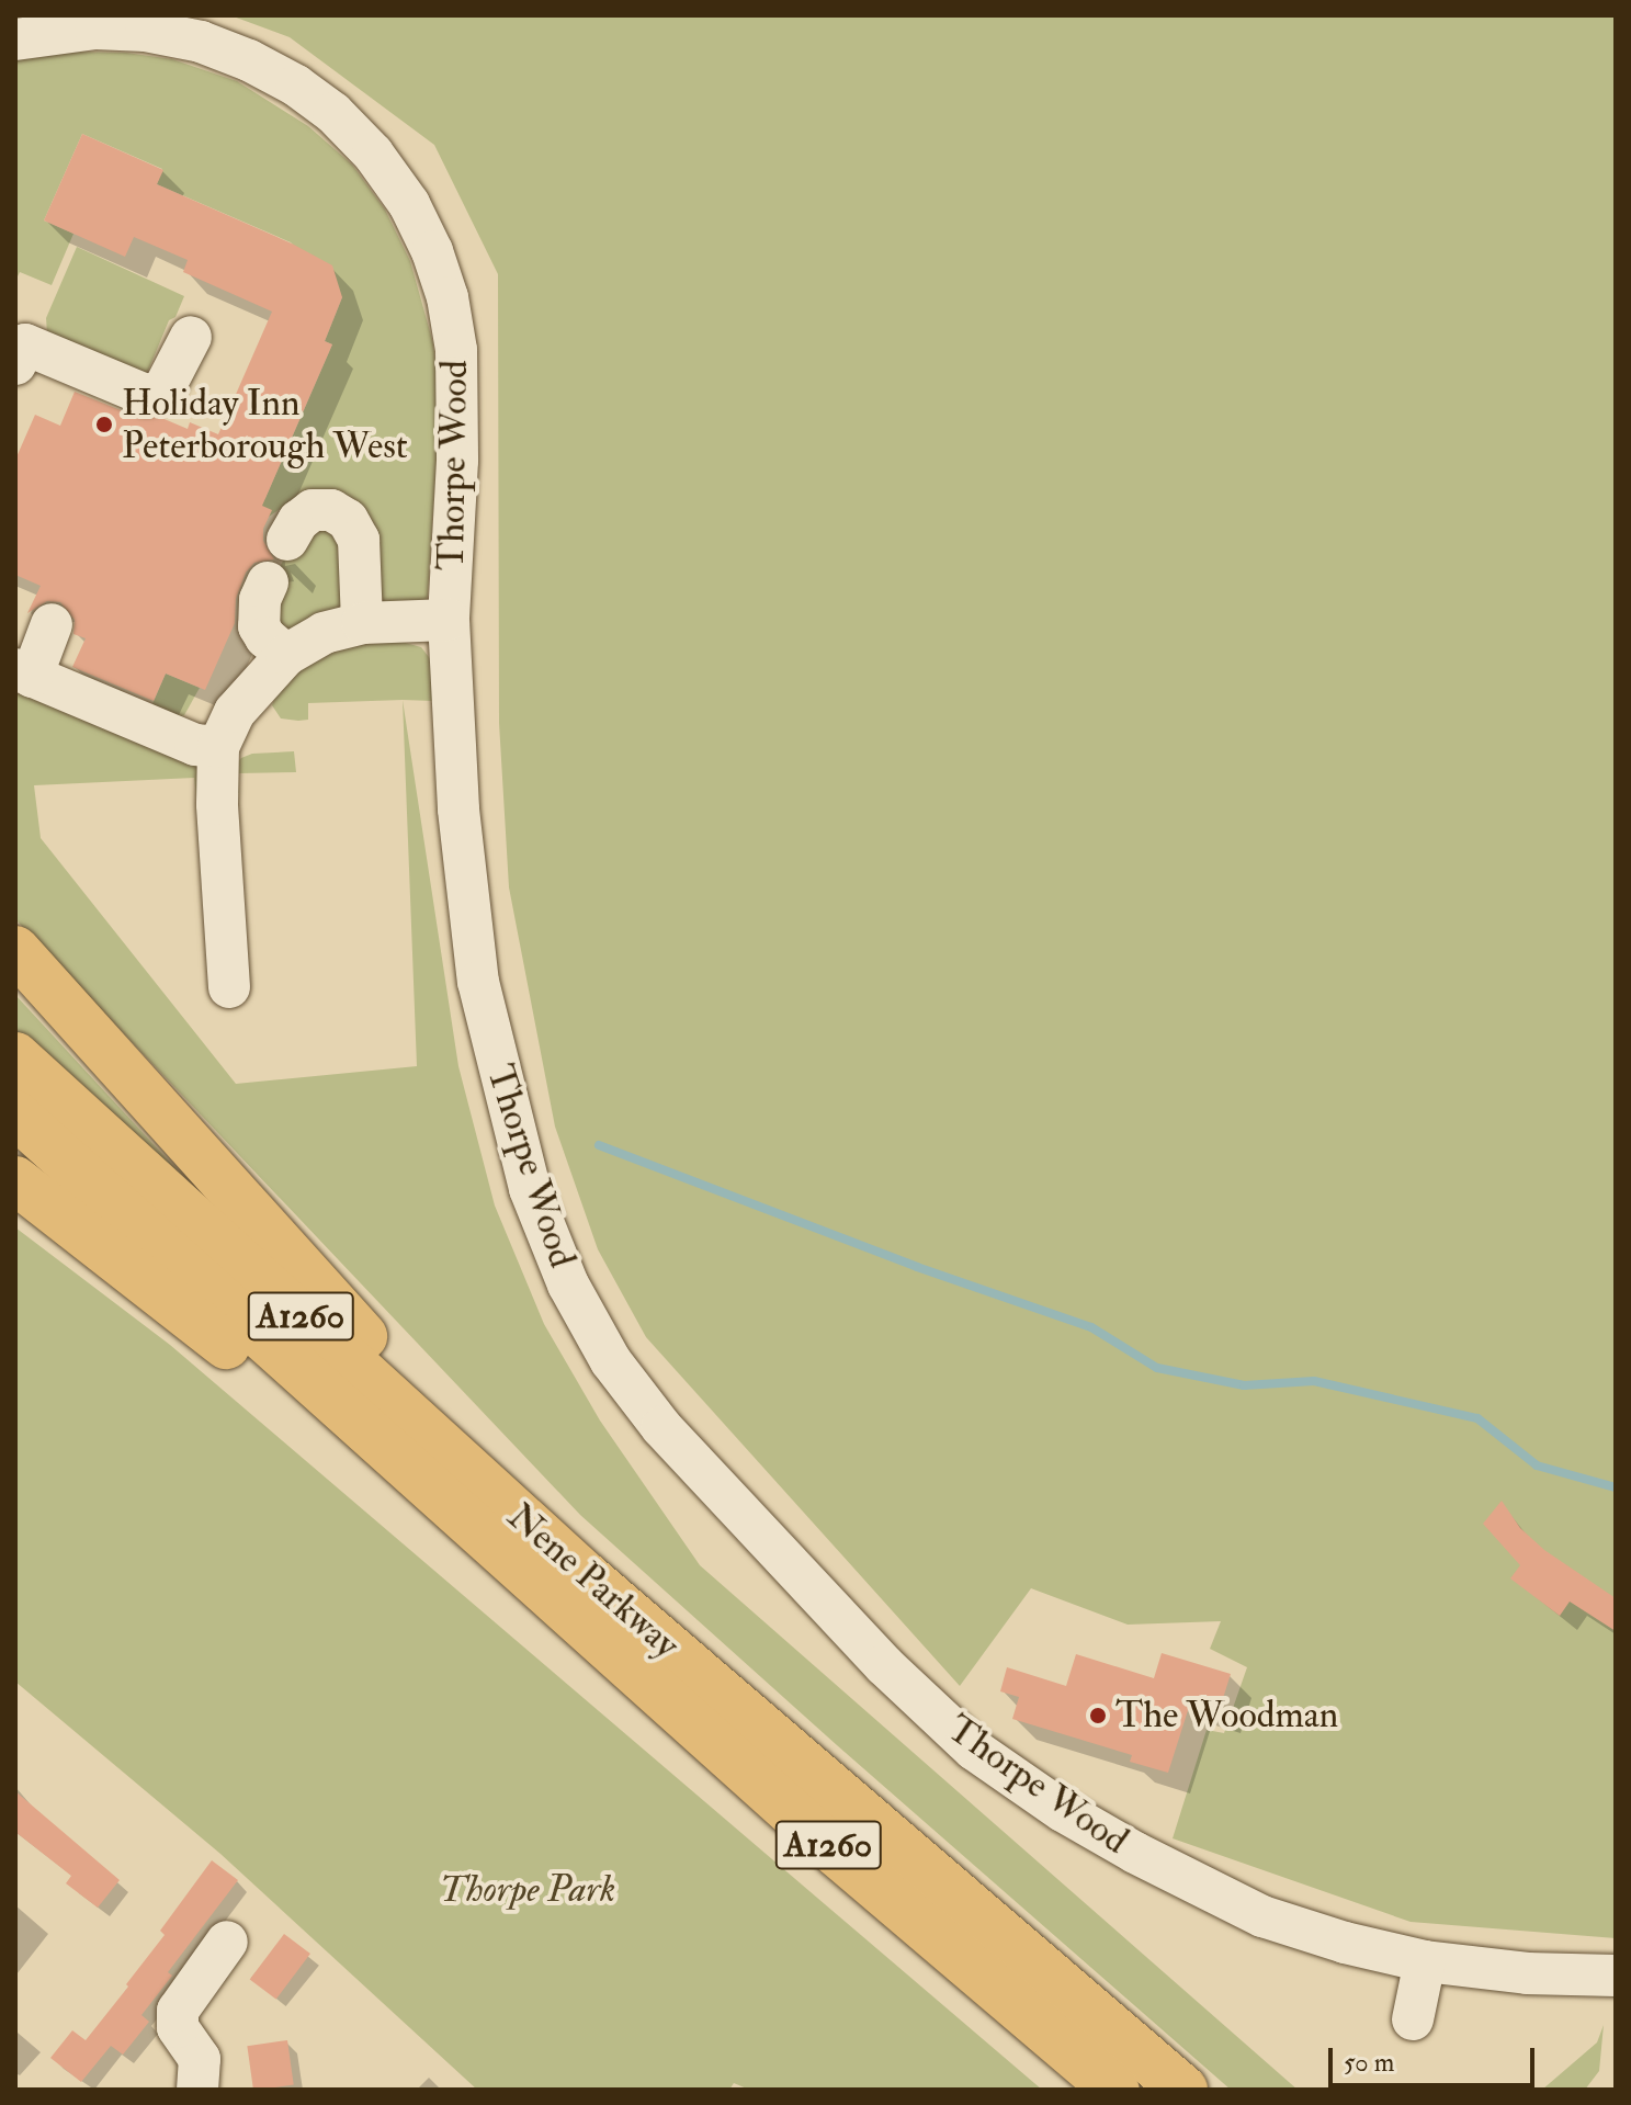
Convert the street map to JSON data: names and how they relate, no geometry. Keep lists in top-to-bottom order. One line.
{"streets":{"highway":["A1260","Nene Parkway"],"street":["Thorpe Wood"]},"parks":["Thorpe Park"],"places":["Holiday Inn Peterborough West","The Woodman"],"scale_bar":"50 m"}
